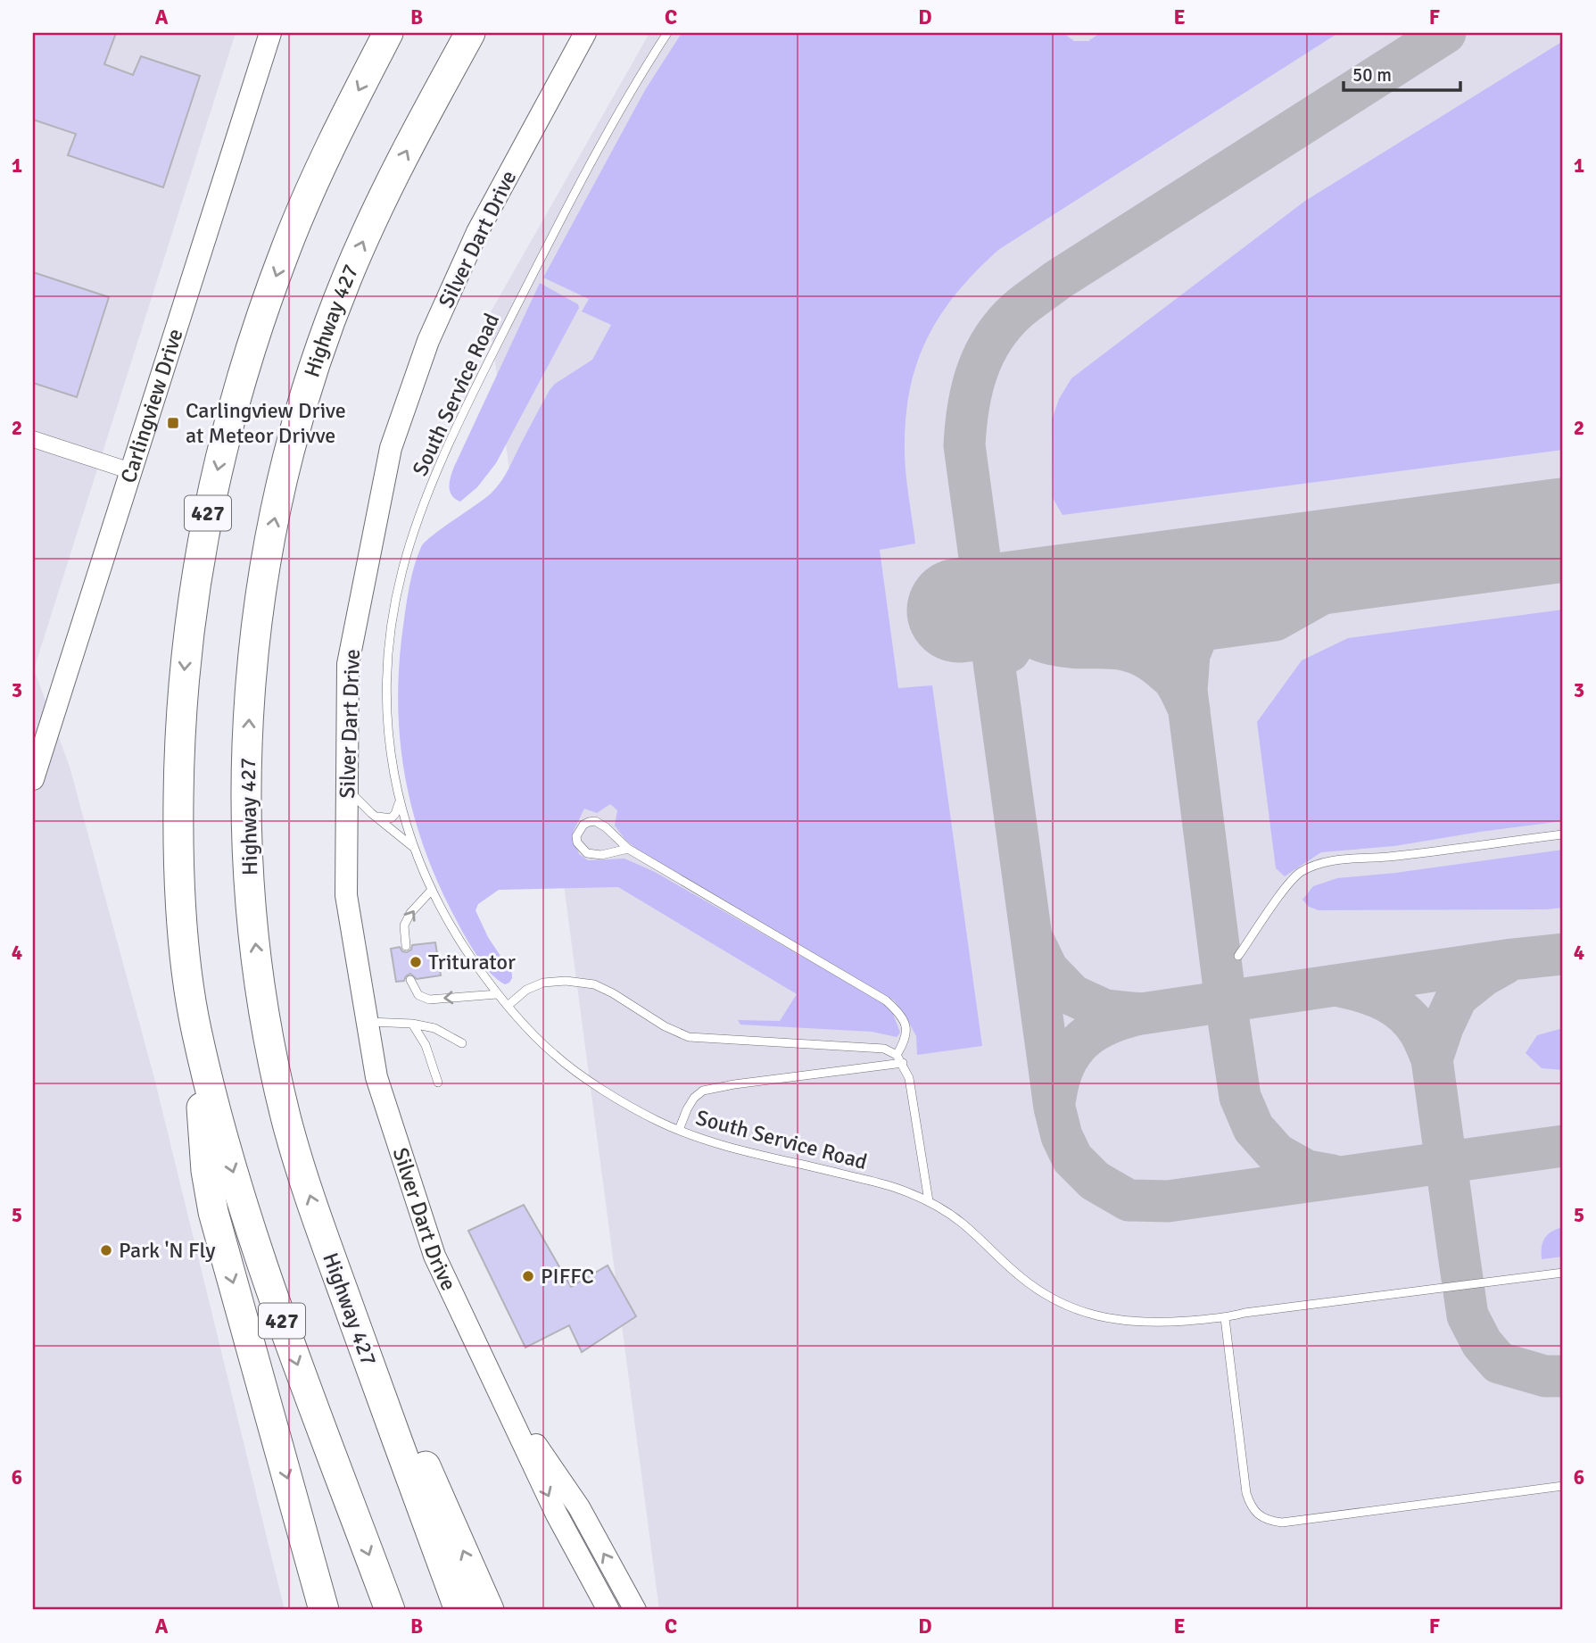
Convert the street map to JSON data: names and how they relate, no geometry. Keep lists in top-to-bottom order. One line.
{"streets":{"highway":["Highway 427","427"],"street":["Silver Dart Drive","Carlingview Drive"],"lane":["South Service Road"]},"crossings":[["Silver Dart Drive","South Service Road"]],"places":{"transit":["Carlingview Drive at Meteor Drivve"],"other":["Triturator","Park 'N Fly","PIFFC"]},"scale_bar":"50 m","grid":{"columns":["A","B","C","D","E","F"],"rows":["1","2","3","4","5","6"]}}
